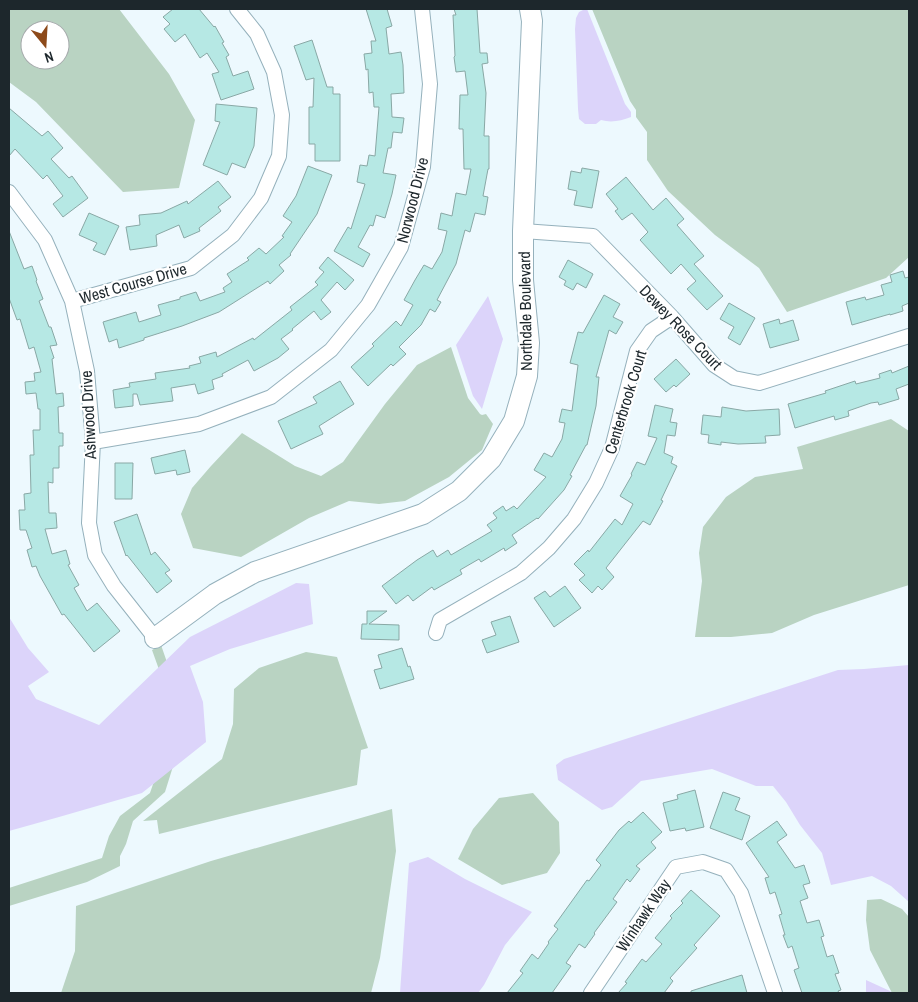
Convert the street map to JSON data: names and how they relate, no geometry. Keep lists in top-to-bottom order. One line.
{"streets":{"street":["Norwood Drive","West Course Drive","Northdale Boulevard","Dewey Rose Court","Centerbrook Court","Ashwood Drive","Winhawk Way"]},"crossings":[["Norwood Drive","Ashwood Drive"],["West Course Drive","Ashwood Drive"],["Northdale Boulevard","Dewey Rose Court"],["Northdale Boulevard","Ashwood Drive"],["Dewey Rose Court","Centerbrook Court"]],"north":"bottom"}
